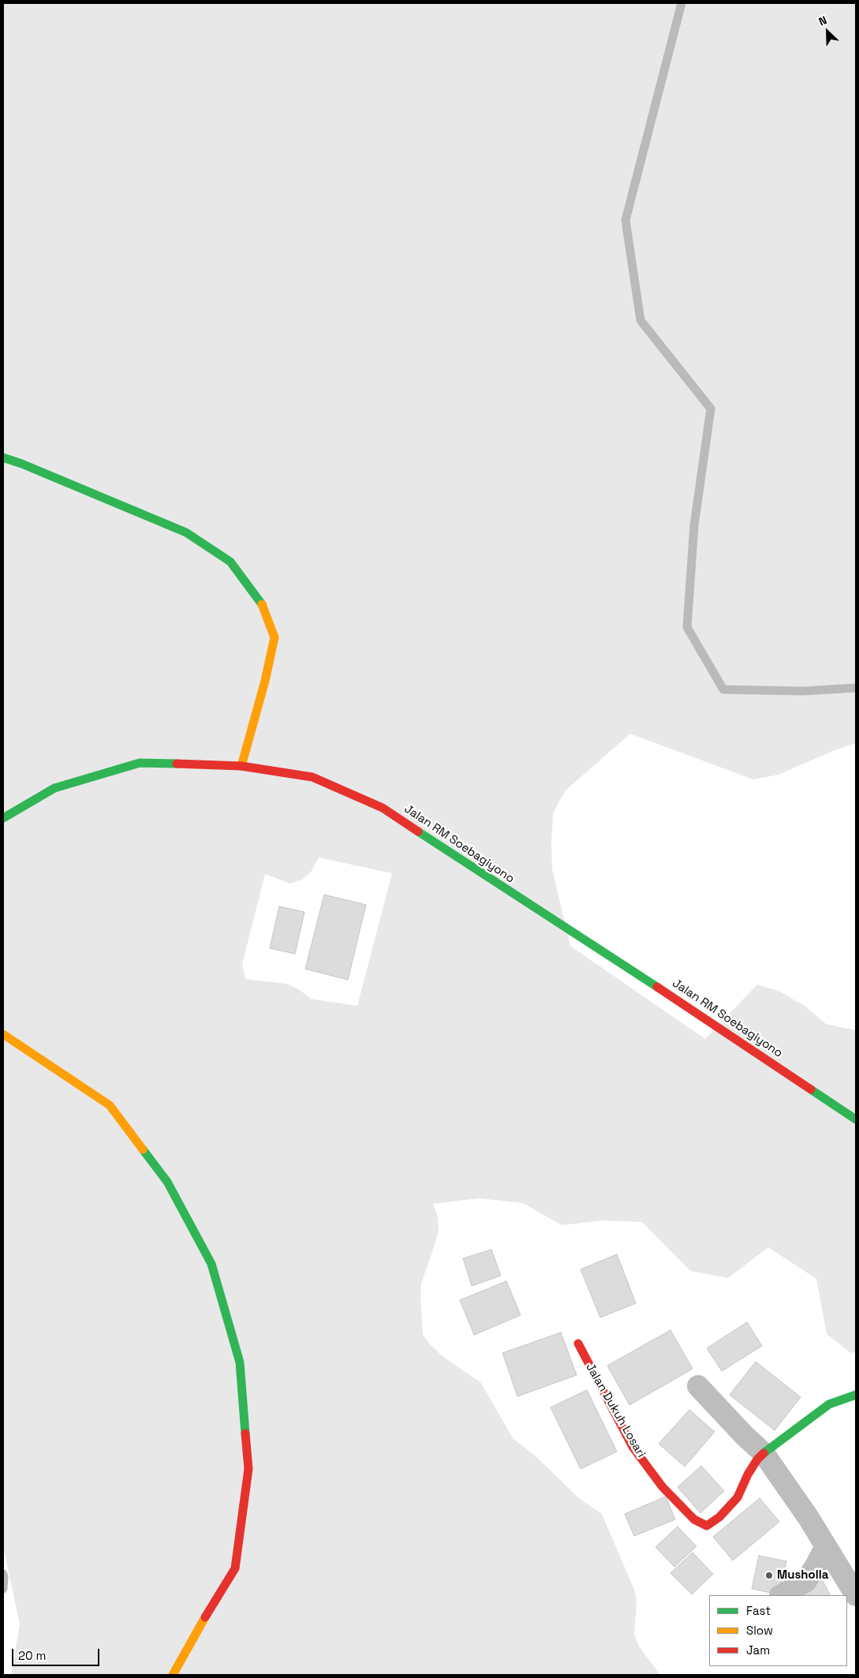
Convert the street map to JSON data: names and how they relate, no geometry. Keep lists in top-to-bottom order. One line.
{"streets":{"main road":["Jalan RM Soebagiyono","Jalan Dukuh Losari"]},"places":["Musholla"],"legend":["Fast","Slow","Jam"],"scale_bar":"20 m","north":"top left"}
